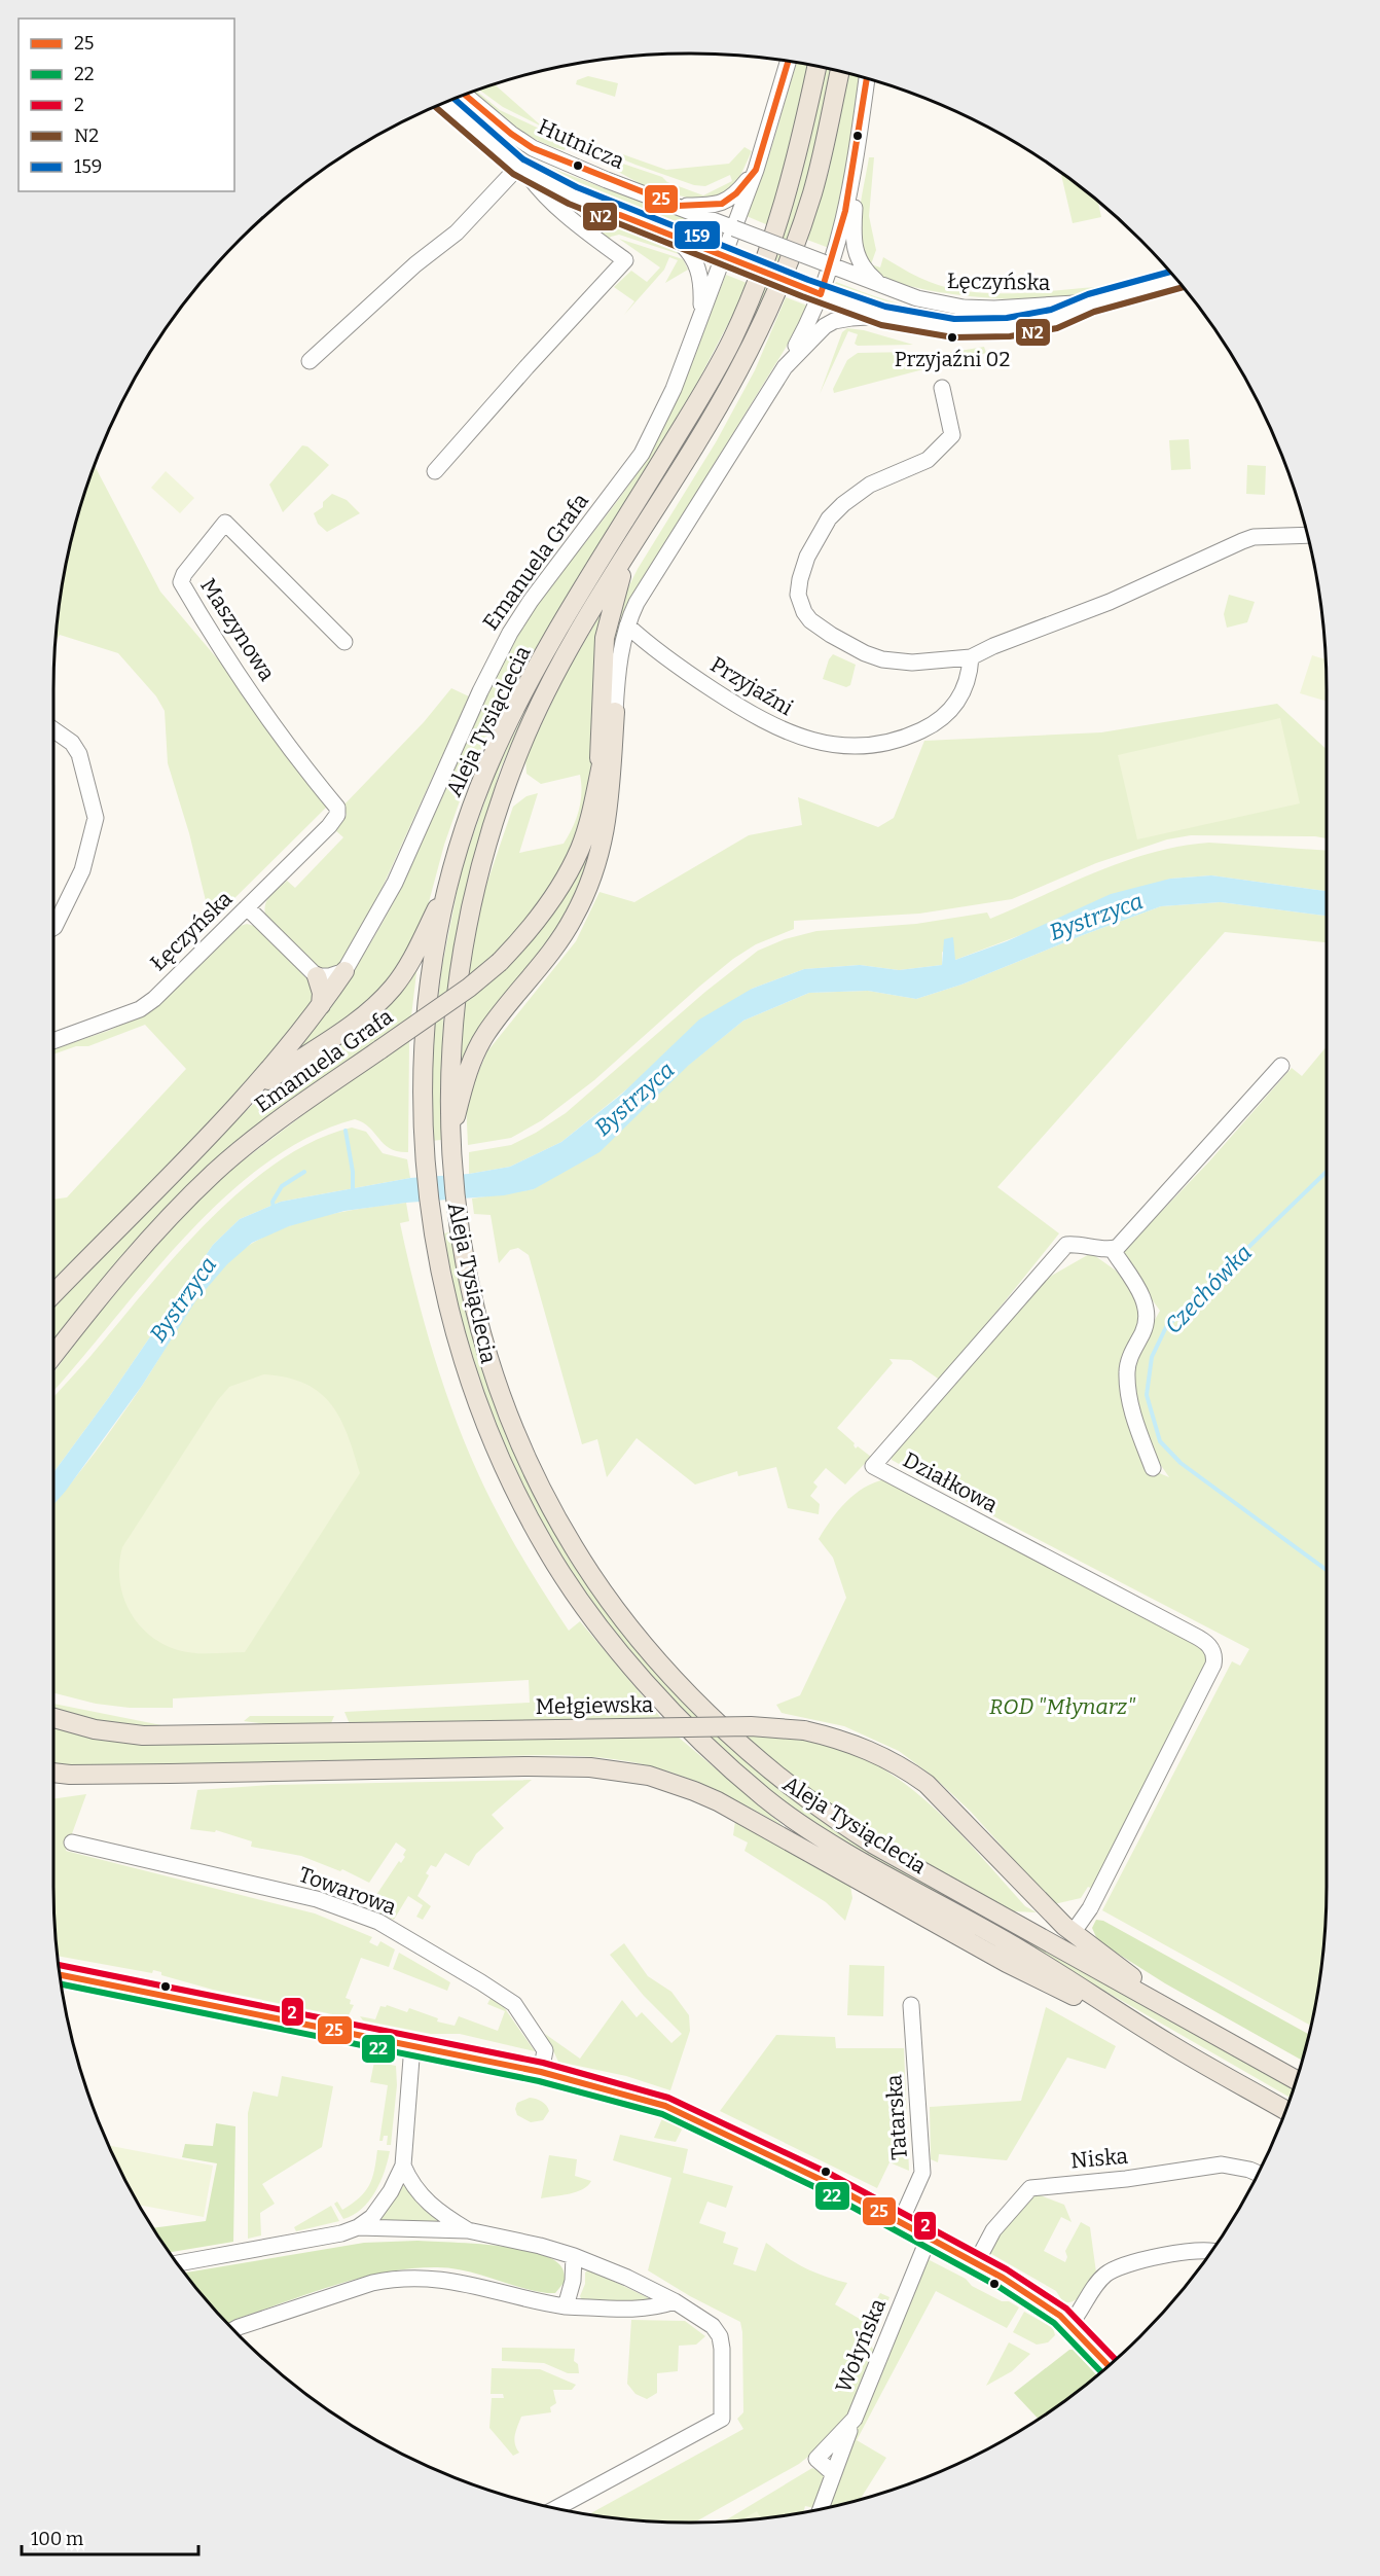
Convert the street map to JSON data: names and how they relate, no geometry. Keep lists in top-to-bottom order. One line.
{"streets":{"main road":["Emanuela Grafa","Aleja Tysiąclecia","Mełgiewska"],"street":["Hutnicza","Łęczyńska","Maszynowa","Przyjaźni","Działkowa","Towarowa","Tatarska","Niska","Wołyńska"]},"crossings":[["Hutnicza","Łęczyńska"],["Hutnicza","Emanuela Grafa"],["Łęczyńska","Maszynowa"],["Aleja Tysiąclecia","Mełgiewska"],["Działkowa","Mełgiewska"]],"water":["Bystrzyca","Czechówka"],"parks":["ROD \"Młynarz\""],"places":["Przyjaźni 02"],"lines":["transit line 25","transit line 159","transit line N2","transit line 2","transit line 22"],"legend":["25","22","2","N2","159"],"scale_bar":"100 m"}
